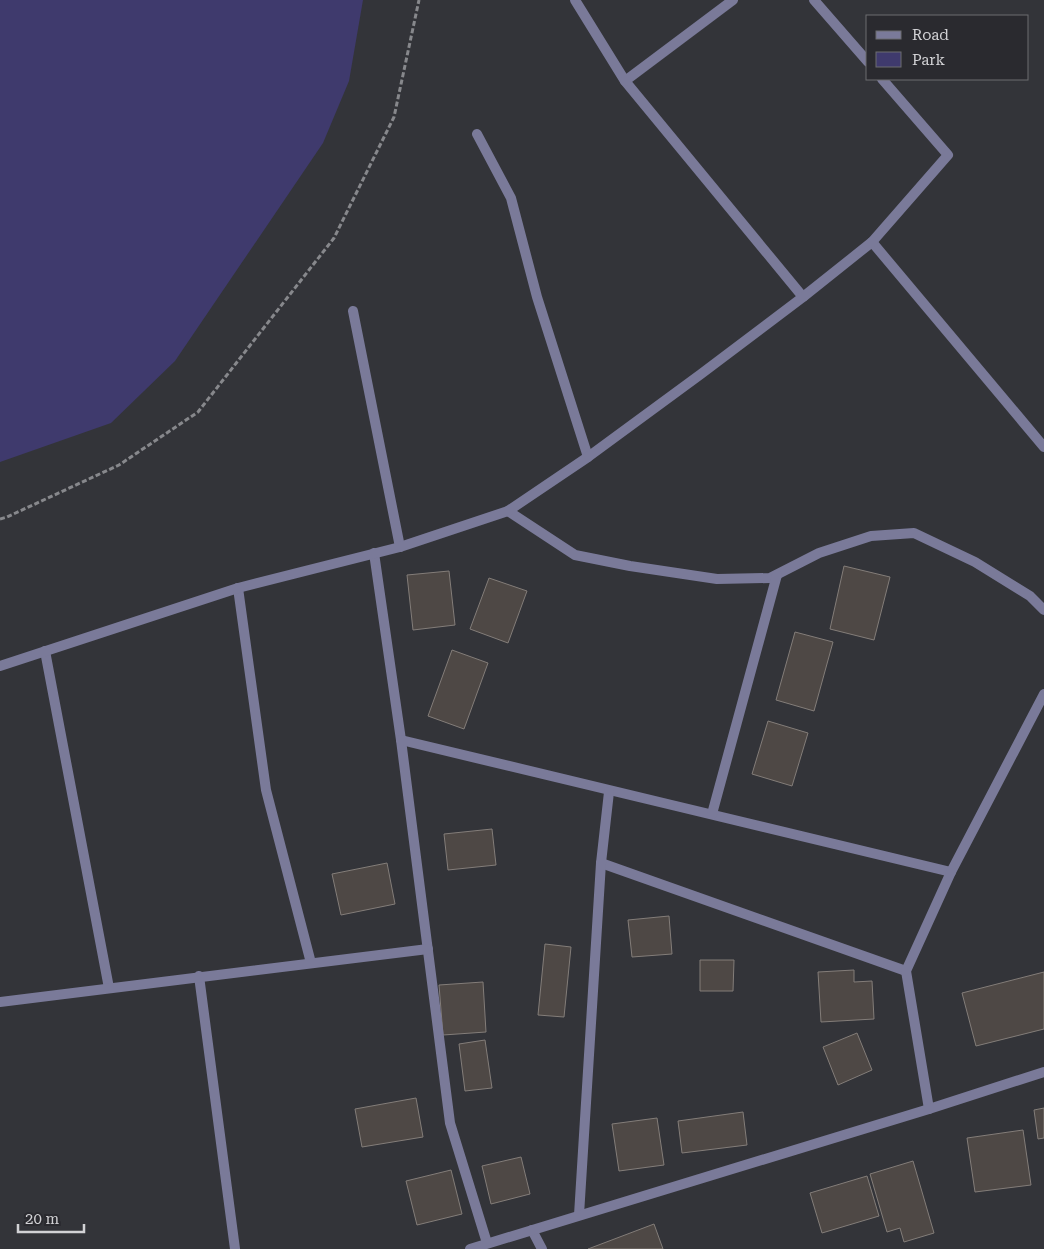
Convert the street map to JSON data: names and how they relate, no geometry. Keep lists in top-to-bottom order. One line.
{"legend":["Road","Park"],"scale_bar":"20 m"}
